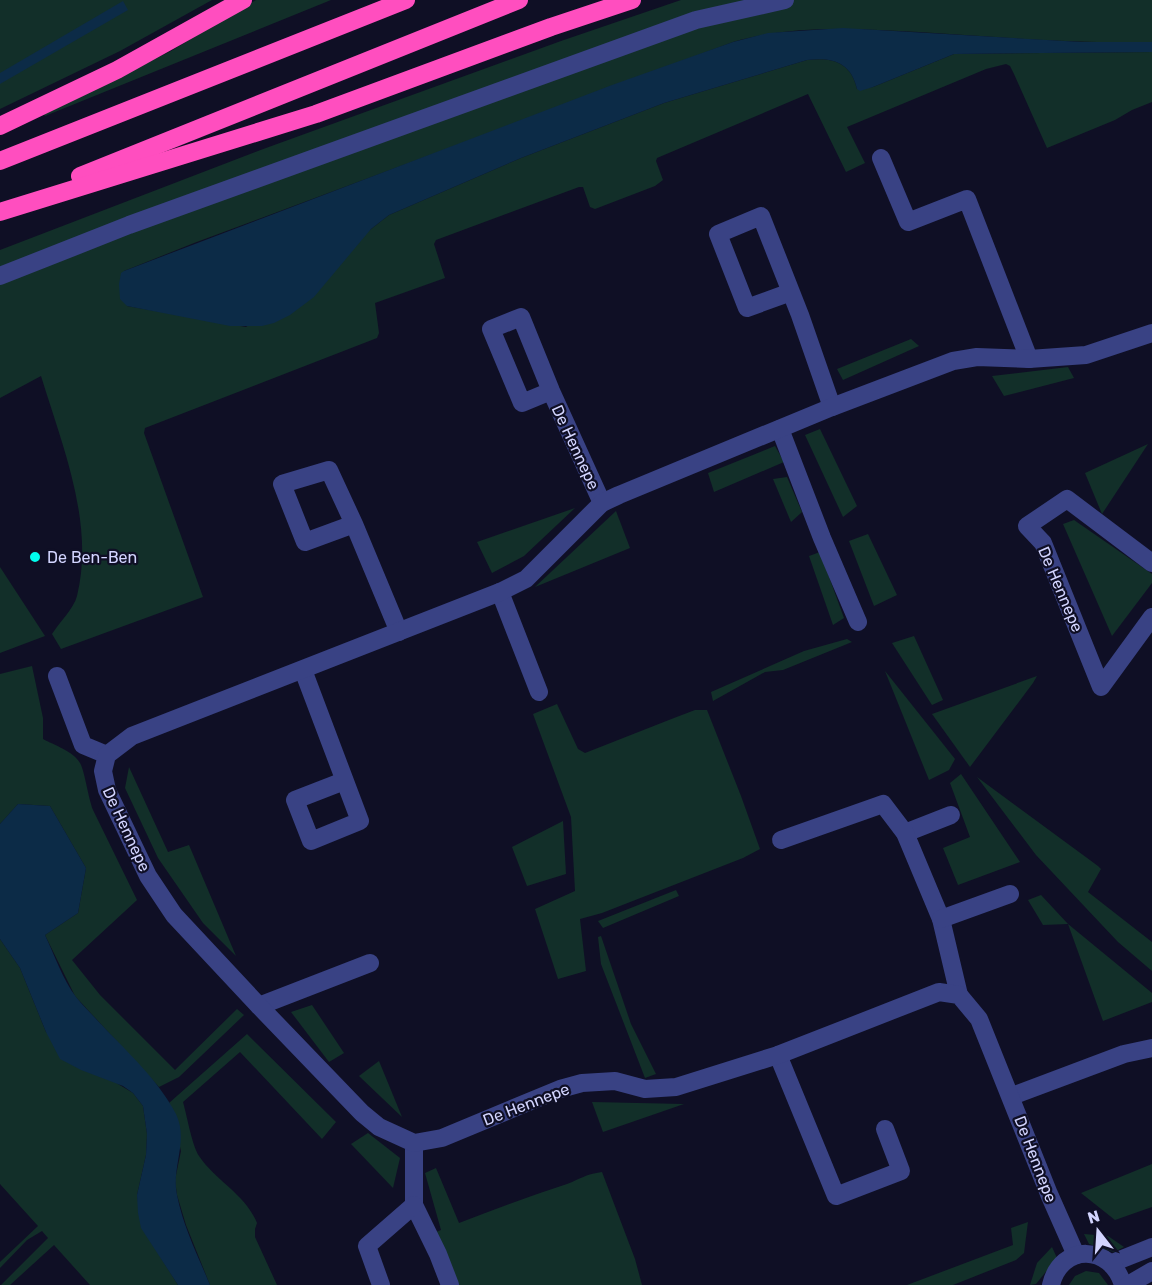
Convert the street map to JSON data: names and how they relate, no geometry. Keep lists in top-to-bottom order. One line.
{"streets":{"street":["De Hennepe"]},"places":["De Ben-Ben"],"north":"top"}
